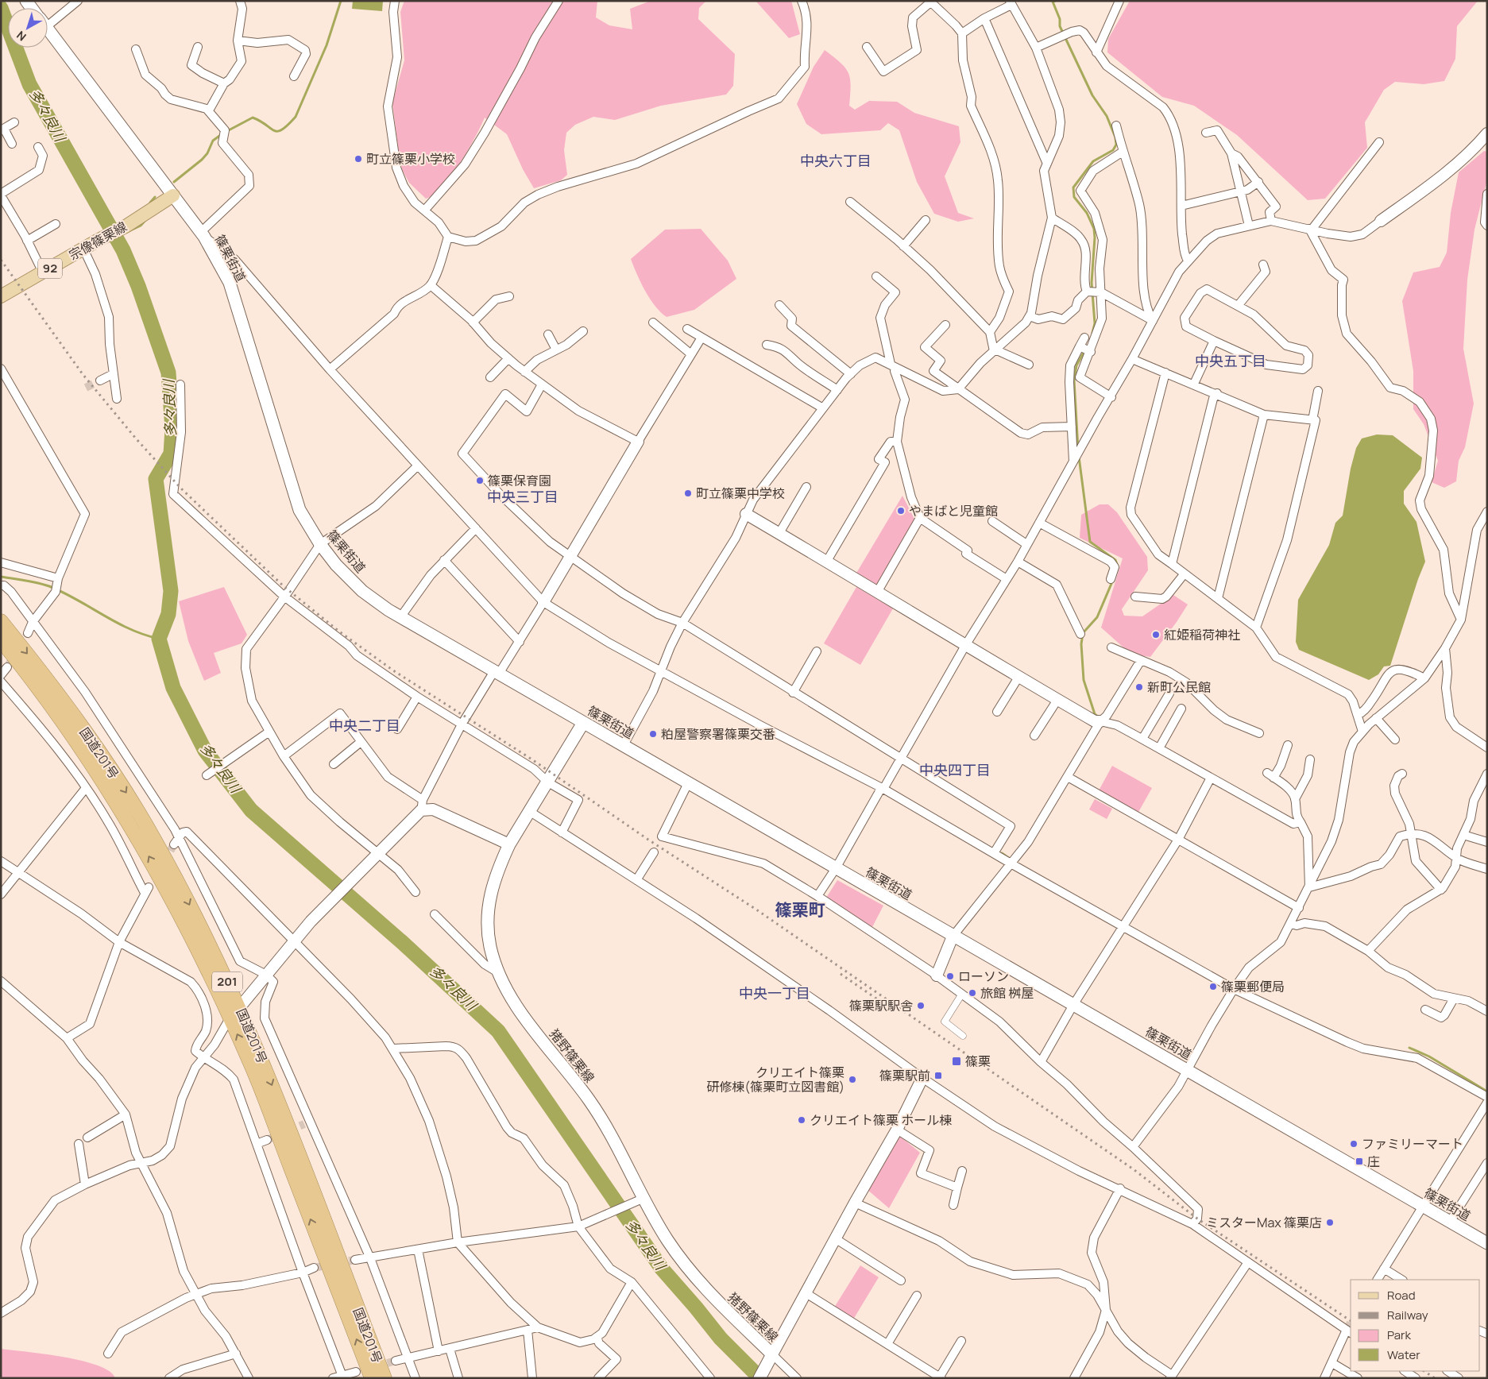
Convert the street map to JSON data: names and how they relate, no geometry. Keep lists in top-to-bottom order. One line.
{"streets":{"highway":["国道201号","201"],"main road":["宗像篠栗線","篠栗街道","92","猪野篠栗線"]},"crossings":[["宗像篠栗線","篠栗街道"],["篠栗街道","猪野篠栗線"]],"districts":["中央六丁目","中央五丁目","中央三丁目","中央二丁目","中央四丁目","篠栗町","中央一丁目"],"water":["多々良川"],"places":{"other":["町立篠栗小学校","篠栗保育園","町立篠栗中学校","やまばと児童館","紅姫稲荷神社","新町公民館","粕屋警察署篠栗交番","ローソン","篠栗郵便局","旅館 桝屋","篠栗駅駅舎","クリエイト篠栗 研修棟(篠栗町立図書館)","クリエイト篠栗 ホール棟","ファミリーマート","ミスターMax 篠栗店"],"transit":["篠栗","篠栗駅前","庄"]},"legend":["Road","Railway","Park","Water"],"north":"bottom left"}
